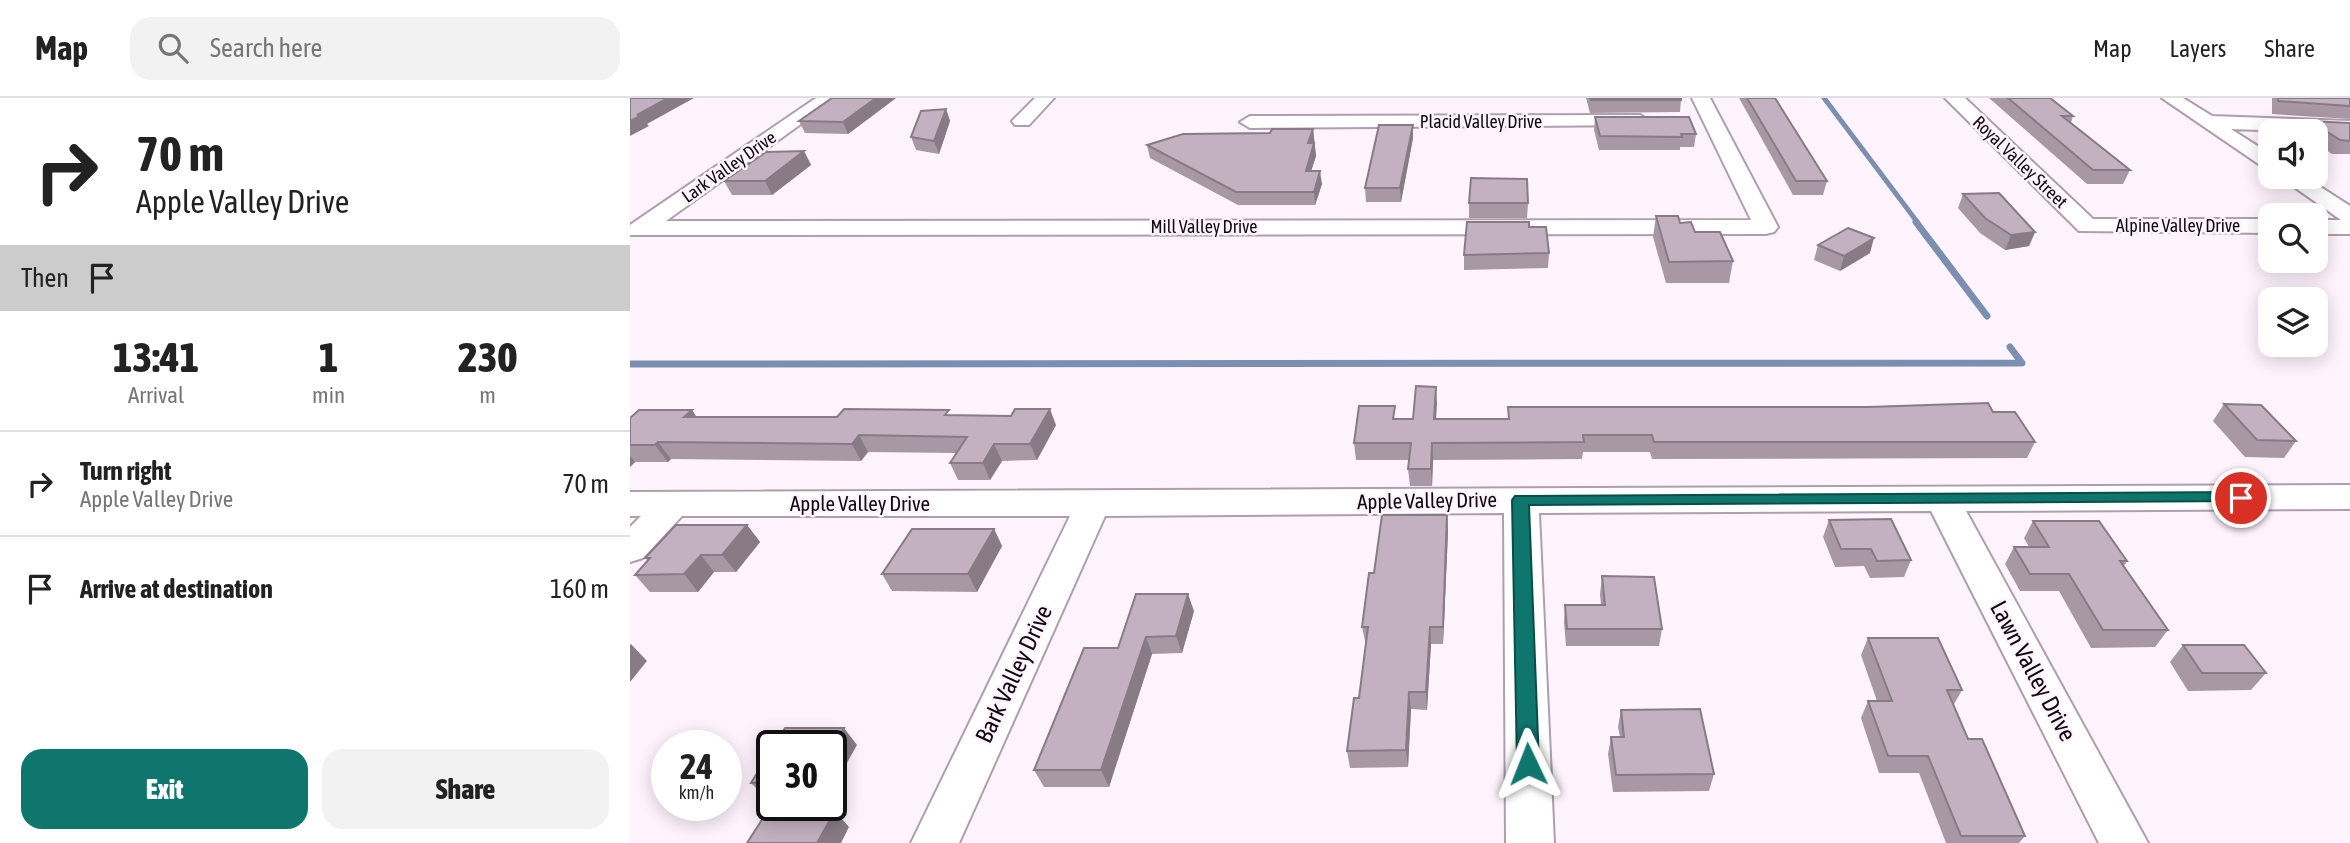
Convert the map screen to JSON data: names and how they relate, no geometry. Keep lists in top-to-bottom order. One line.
{"streets":{"street":["Placid Valley Drive","Royal Valley Street","Lark Valley Drive","Alpine Valley Drive","Mill Valley Drive","Apple Valley Drive","Lawn Valley Drive","Bark Valley Drive"]},"crossings":[["Royal Valley Street","Alpine Valley Drive"],["Lark Valley Drive","Mill Valley Drive"],["Apple Valley Drive","Lawn Valley Drive"],["Apple Valley Drive","Bark Valley Drive"]],"page":{"header":"Map","search":"Search here","nav":["Map","Layers","Share"],"turn":["70 m","Apple Valley Drive"],"then":"Then","eta":["13:41","Arrival","1","min","230","m"],"list":[{"name":"Turn right","note":"Apple Valley Drive","value":"70 m"},{"name":"Arrive at destination","value":"160 m"}],"speed":"24 km/h","limit":"30","buttons":["Exit","Share"]}}
